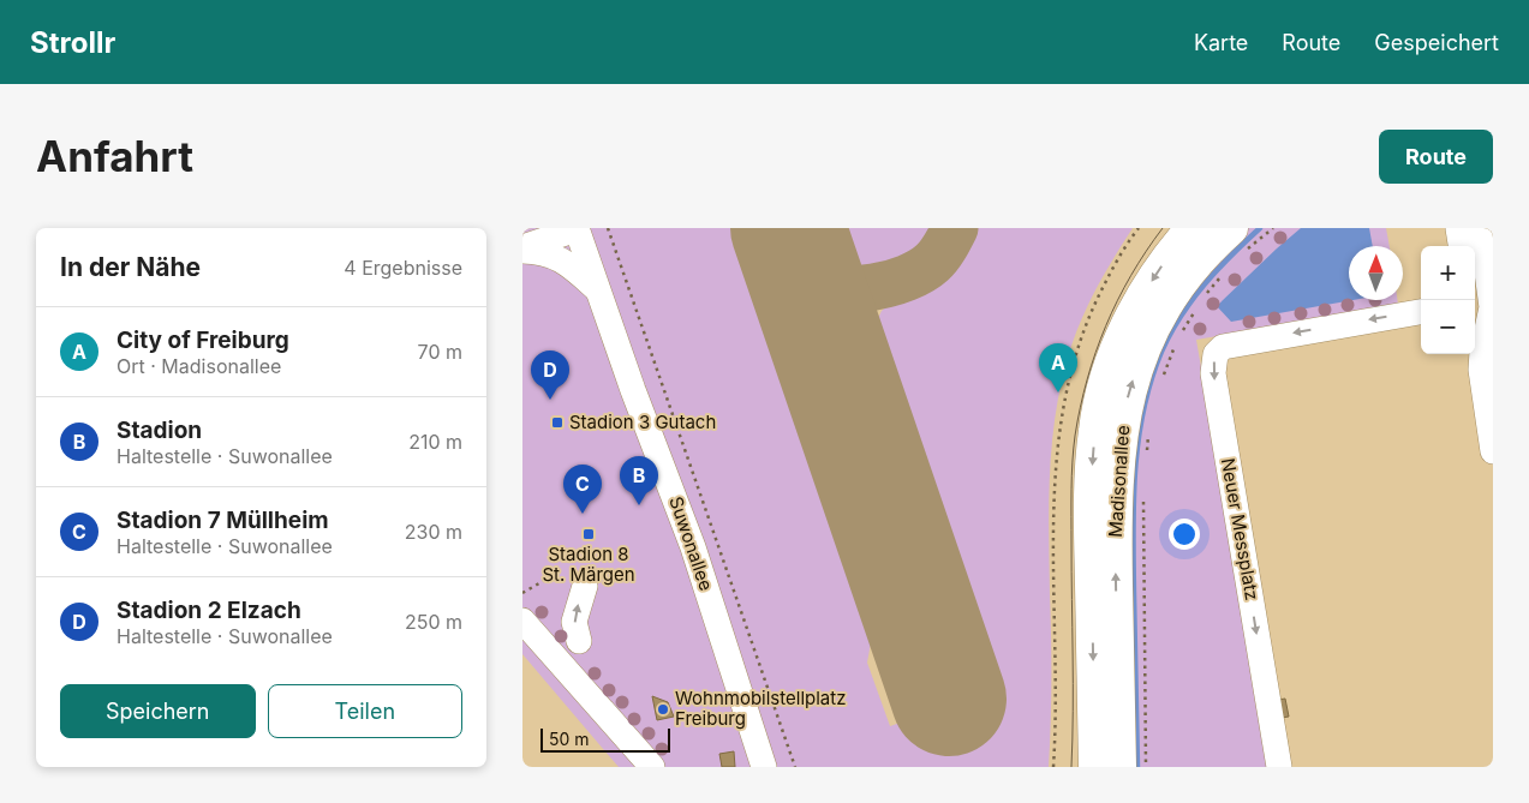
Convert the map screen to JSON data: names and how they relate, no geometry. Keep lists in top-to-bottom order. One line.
{"streets":{"main road":["Madisonallee"],"street":["Neuer Messplatz","Suwonallee"]},"places":{"transit":["Stadion 3 Gutach","Stadion 8 St. Märgen"],"other":["Wohnmobilstellplatz Freiburg"]},"scale_bar":"50 m","north":"top","page":{"header":"Strollr","nav":["Karte","Route","Gespeichert"],"buttons":["Route",["Speichern","Teilen"]],"title":"Anfahrt","heading":["In der Nähe","4 Ergebnisse"],"map_buttons":["+","−"],"list":[{"mark":"A","name":"City of Freiburg","note":"Ort · Madisonallee","value":"70 m"},{"mark":"B","name":"Stadion","note":"Haltestelle · Suwonallee","value":"210 m"},{"mark":"C","name":"Stadion 7 Müllheim","note":"Haltestelle · Suwonallee","value":"230 m"},{"mark":"D","name":"Stadion 2 Elzach","note":"Haltestelle · Suwonallee","value":"250 m"}],"pins":["A","D","B","C"],"scale":"50 m"}}
